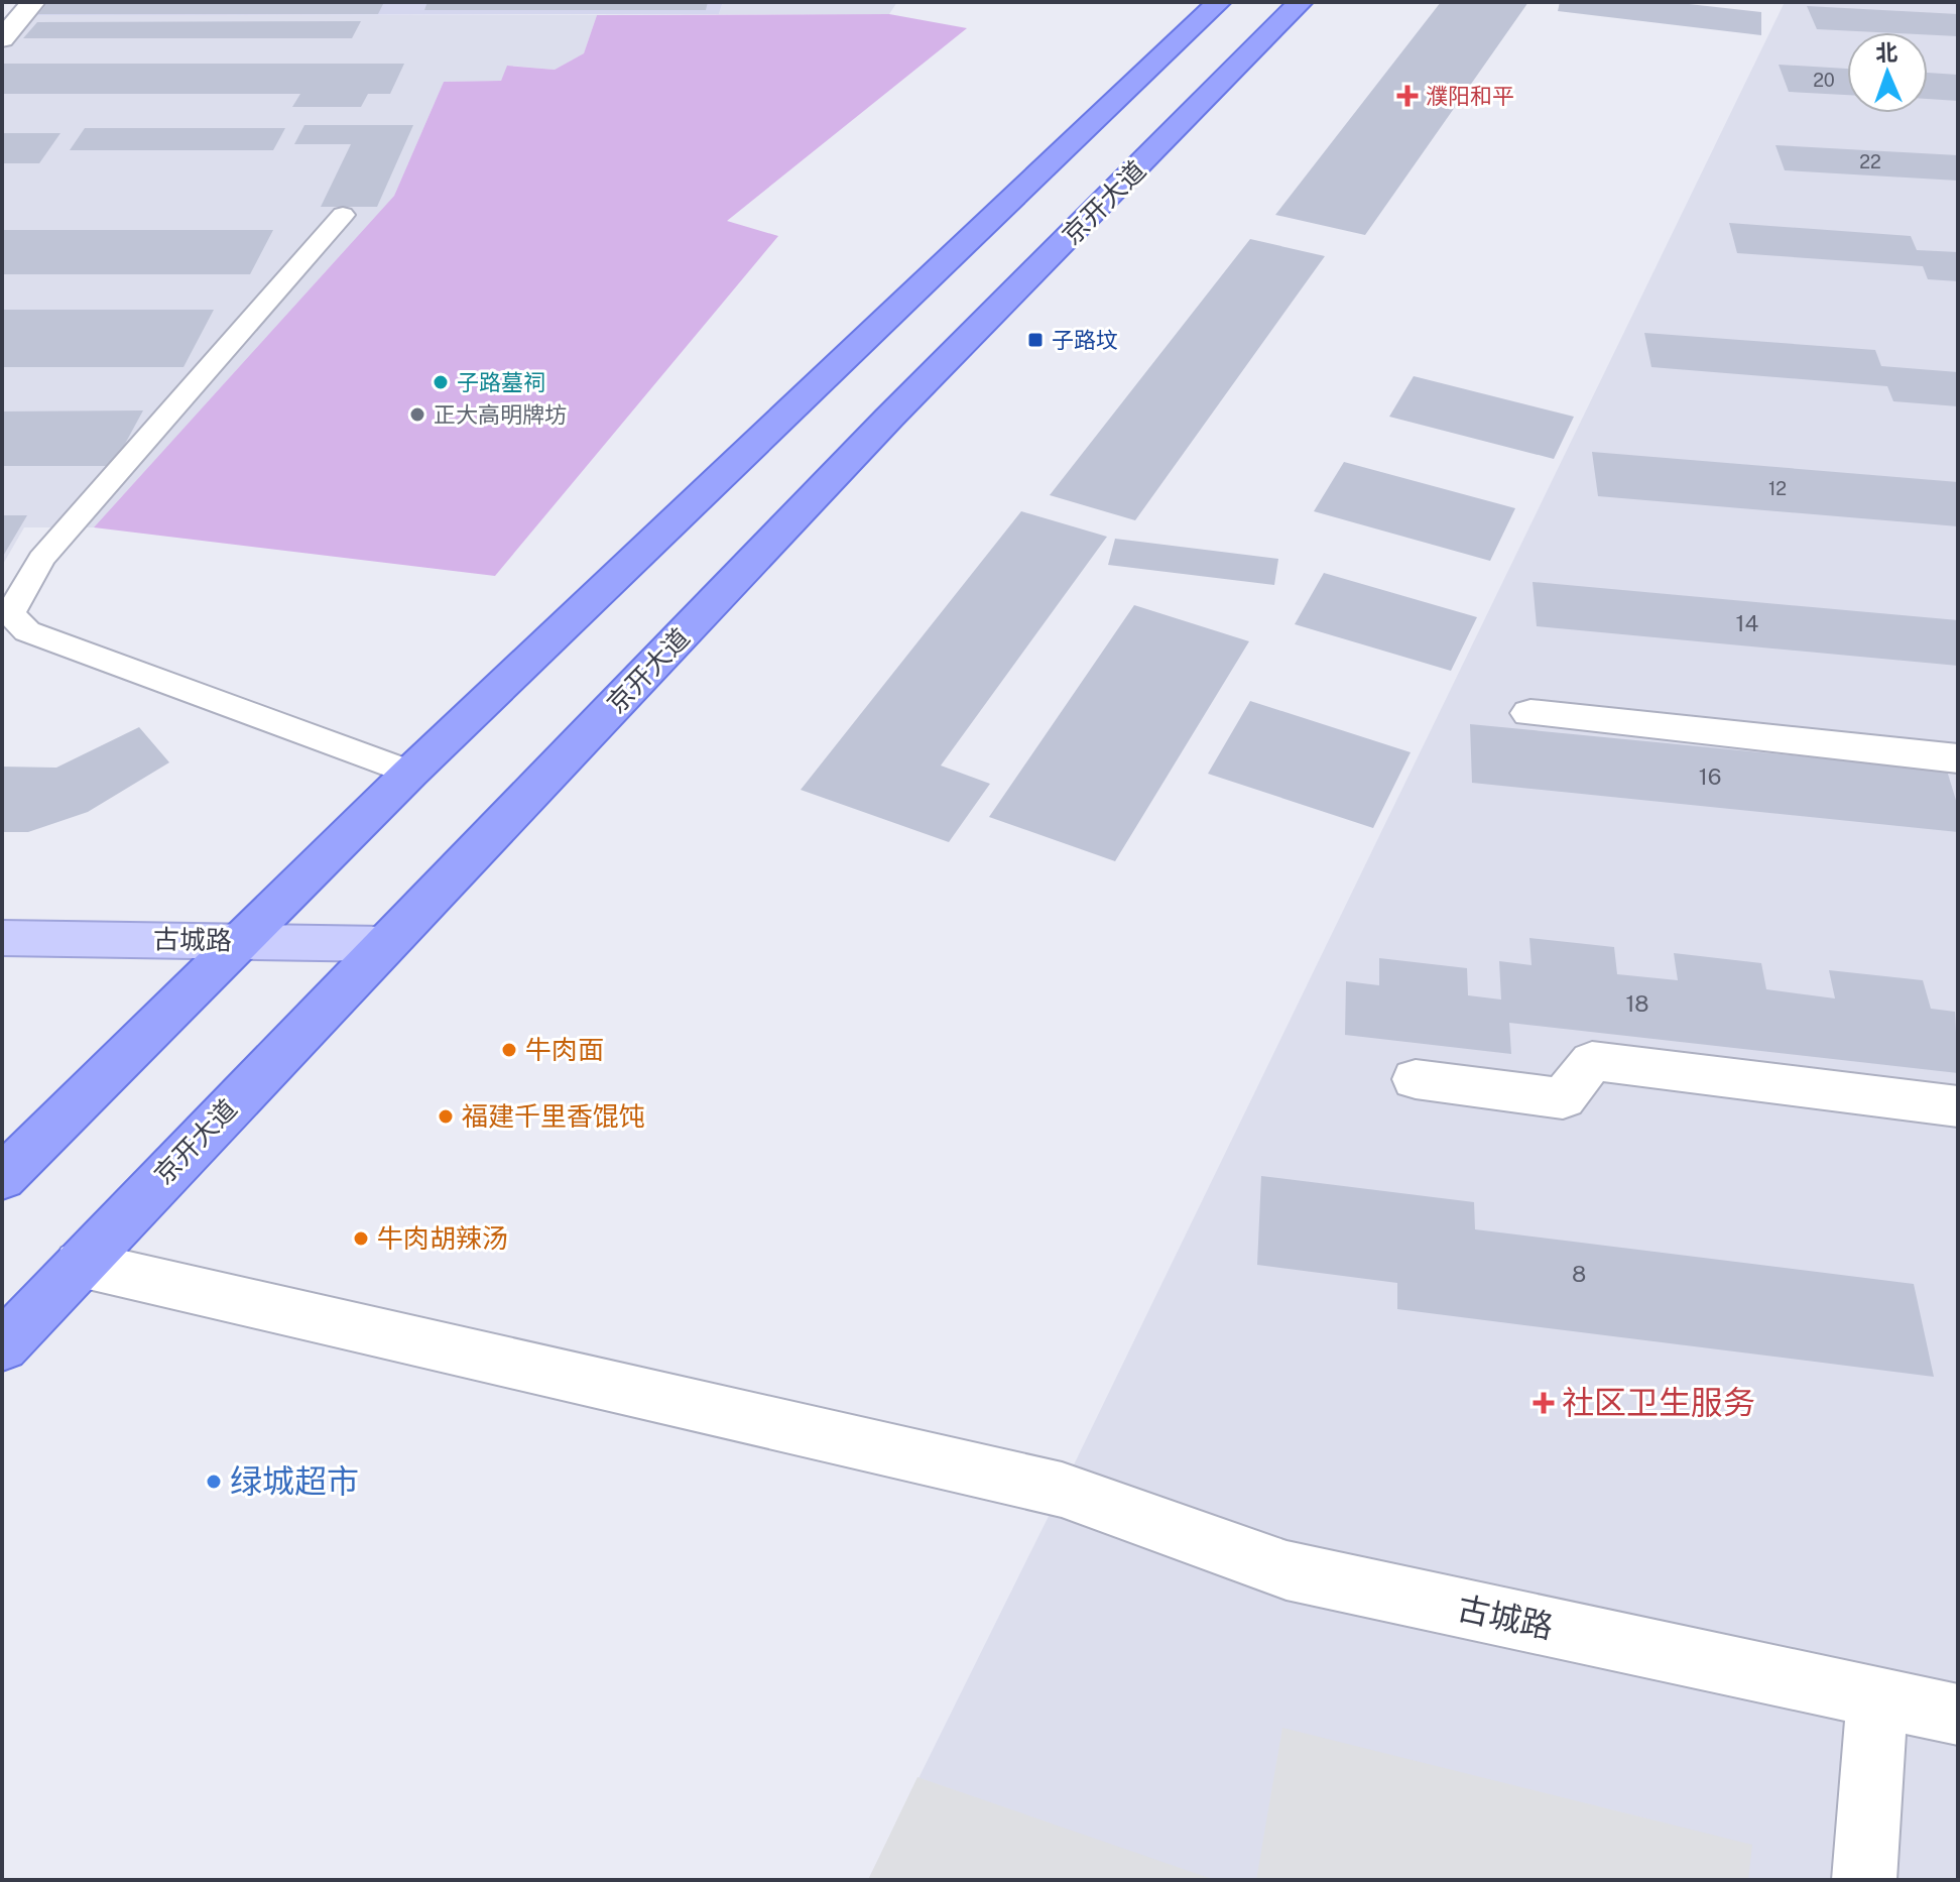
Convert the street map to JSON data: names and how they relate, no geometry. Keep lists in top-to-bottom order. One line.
{"streets":{"main road":["京开大道"],"street":["古城路"]},"crossings":[["京开大道","古城路"]],"places":{"health":["濮阳和平","社区卫生服务"],"transit":["子路坟"],"other":["子路墓祠","正大高明牌坊","牛肉面","福建千里香馄饨","牛肉胡辣汤","绿城超市"]},"house_numbers":["20","22","12","14","16","18","8"],"north":"top"}
